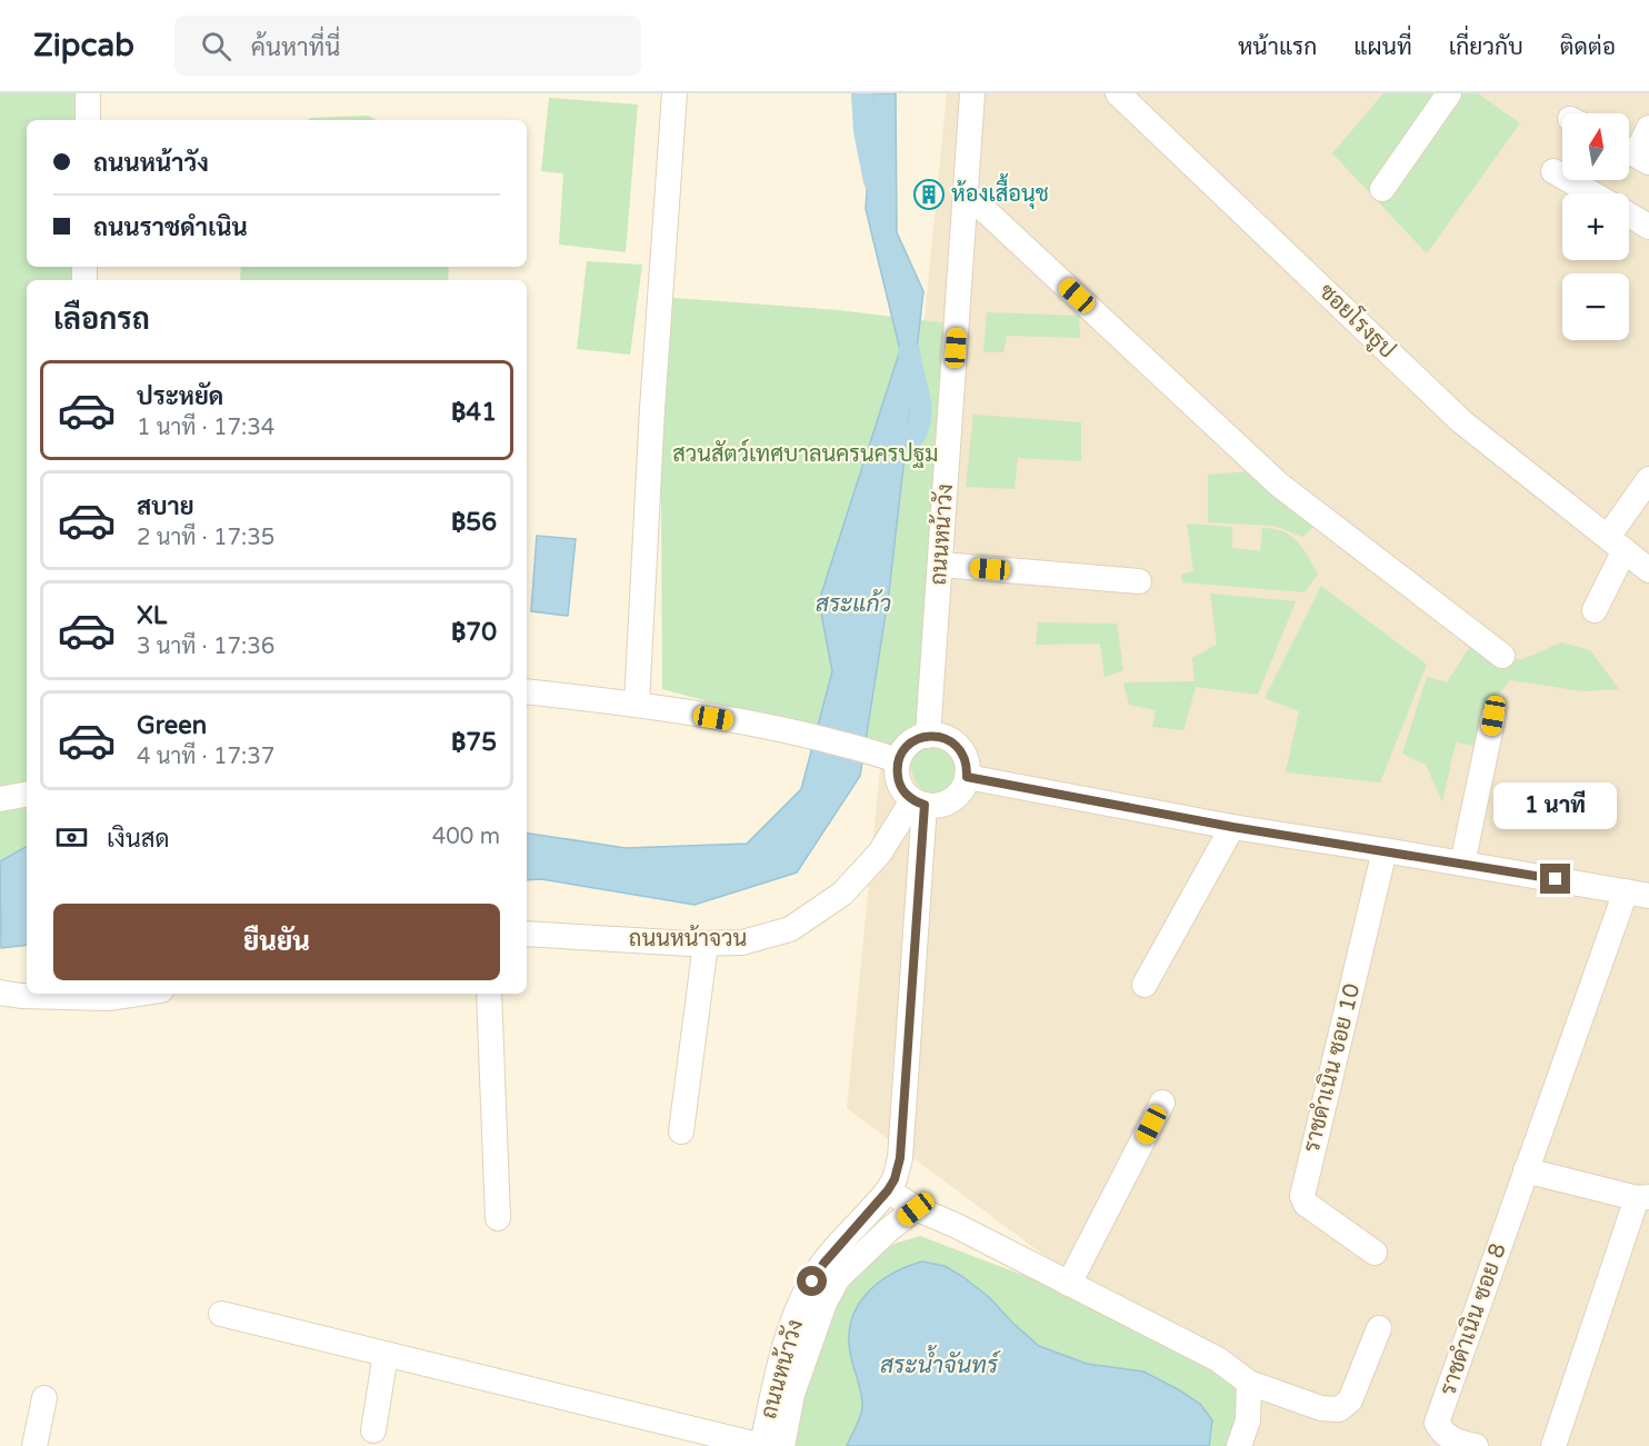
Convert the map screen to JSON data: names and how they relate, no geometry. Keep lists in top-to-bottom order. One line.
{"streets":{"street":["ซอยโรงธูป","ถนนหน้าวัง","ถนนหน้าจวน","ราชดำเนิน ซอย 10","ราชดำเนิน ซอย 8"]},"crossings":[["ถนนหน้าวัง","ถนนหน้าจวน"]],"water":["สระแก้ว","สระน้ำจันทร์"],"parks":["สวนสัตว์เทศบาลนครนครปฐม"],"places":{"building":["ห้องเสื้อนุช"]},"north":"top","page":{"header":"Zipcab","search":"ค้นหาที่นี่","nav":["หน้าแรก","แผนที่","เกี่ยวกับ","ติดต่อ"],"map_buttons":["+","−"],"banner":["ถนนหน้าวัง","ถนนราชดำเนิน"],"heading":"เลือกรถ","list":[{"name":"ประหยัด","note":"1 นาที · 17:34","value":"฿41"},{"name":"สบาย","note":"2 นาที · 17:35","value":"฿56"},{"name":"XL","note":"3 นาที · 17:36","value":"฿70"},{"name":"Green","note":"4 นาที · 17:37","value":"฿75"}],"bubble":"1 นาที","pay":["เงินสด","400 m"],"buttons":"ยืนยัน"}}
